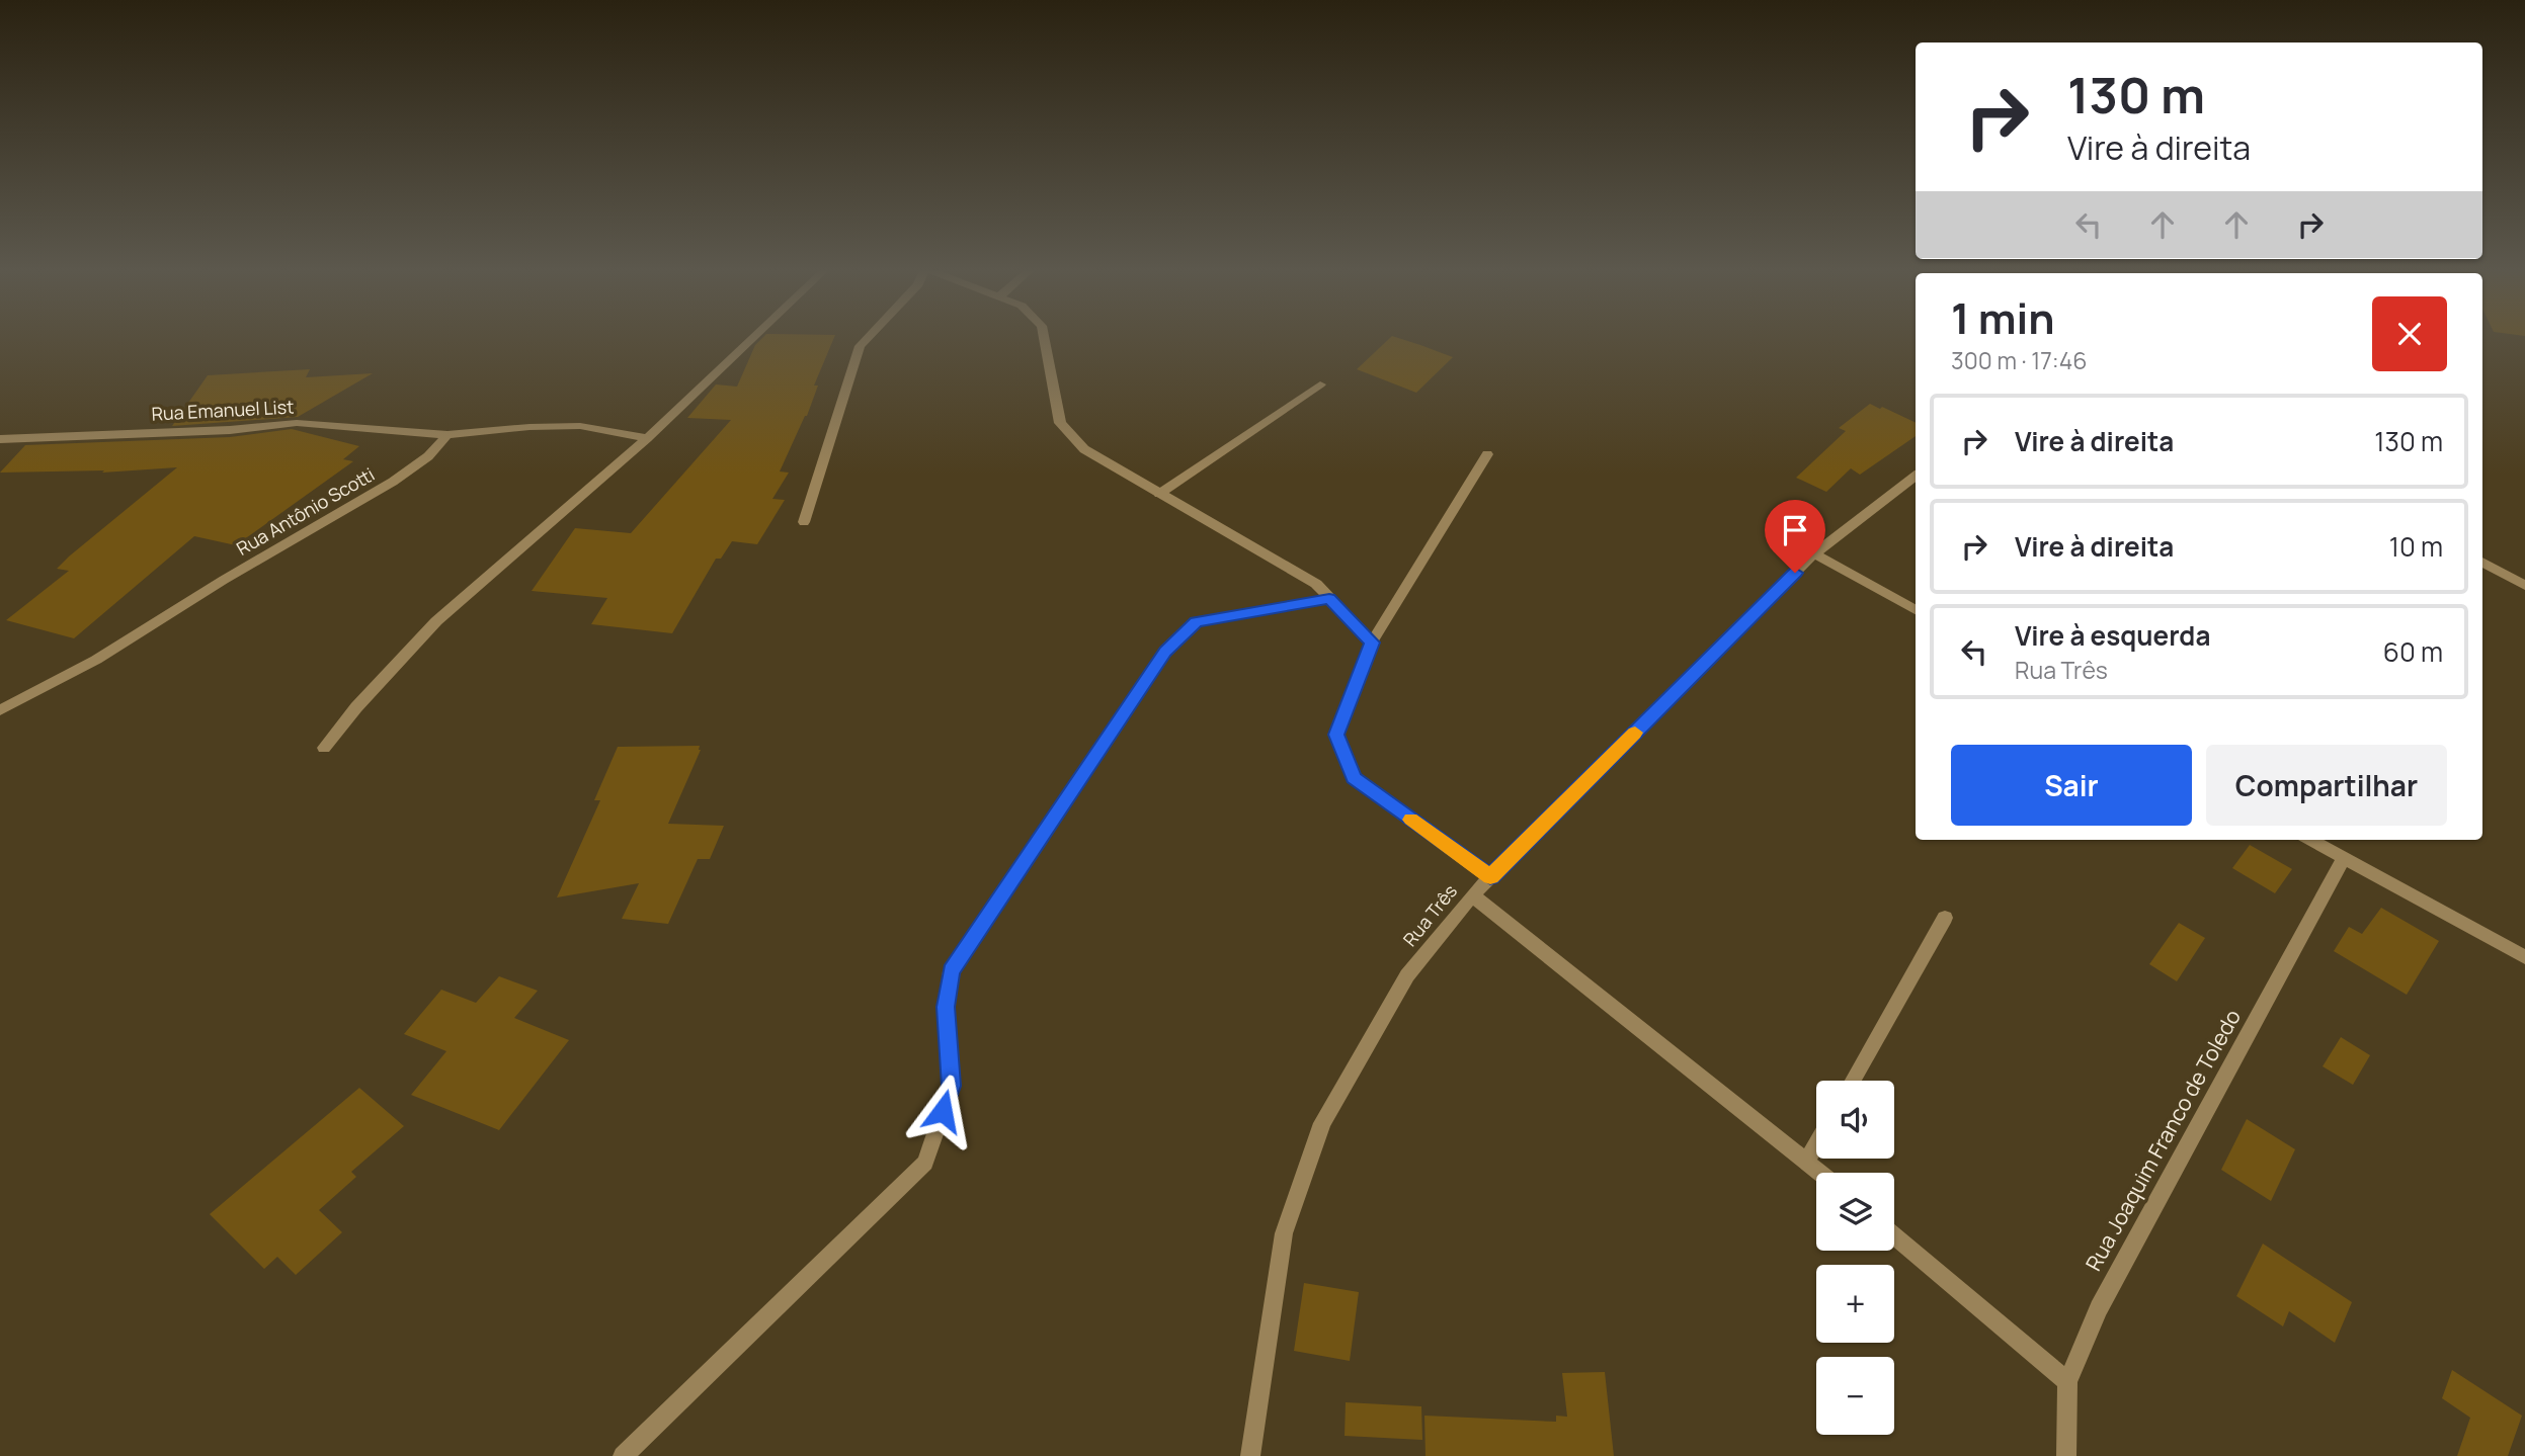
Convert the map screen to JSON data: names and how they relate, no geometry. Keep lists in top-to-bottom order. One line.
{"streets":{"street":["Rua Emanuel List","Rua Antônio Scotti","Rua Três","Rua Joaquim Franco de Toledo"]},"crossings":[["Rua Emanuel List","Rua Antônio Scotti"]],"page":{"turn":["130 m","Vire à direita"],"heading":["1 min","300 m · 17:46"],"list":[{"name":"Vire à direita","value":"130 m"},{"name":"Vire à direita","value":"10 m"},{"name":"Vire à esquerda","note":"Rua Três","value":"60 m"}],"buttons":["Sair","Compartilhar"],"map_buttons":["+","−"]}}
